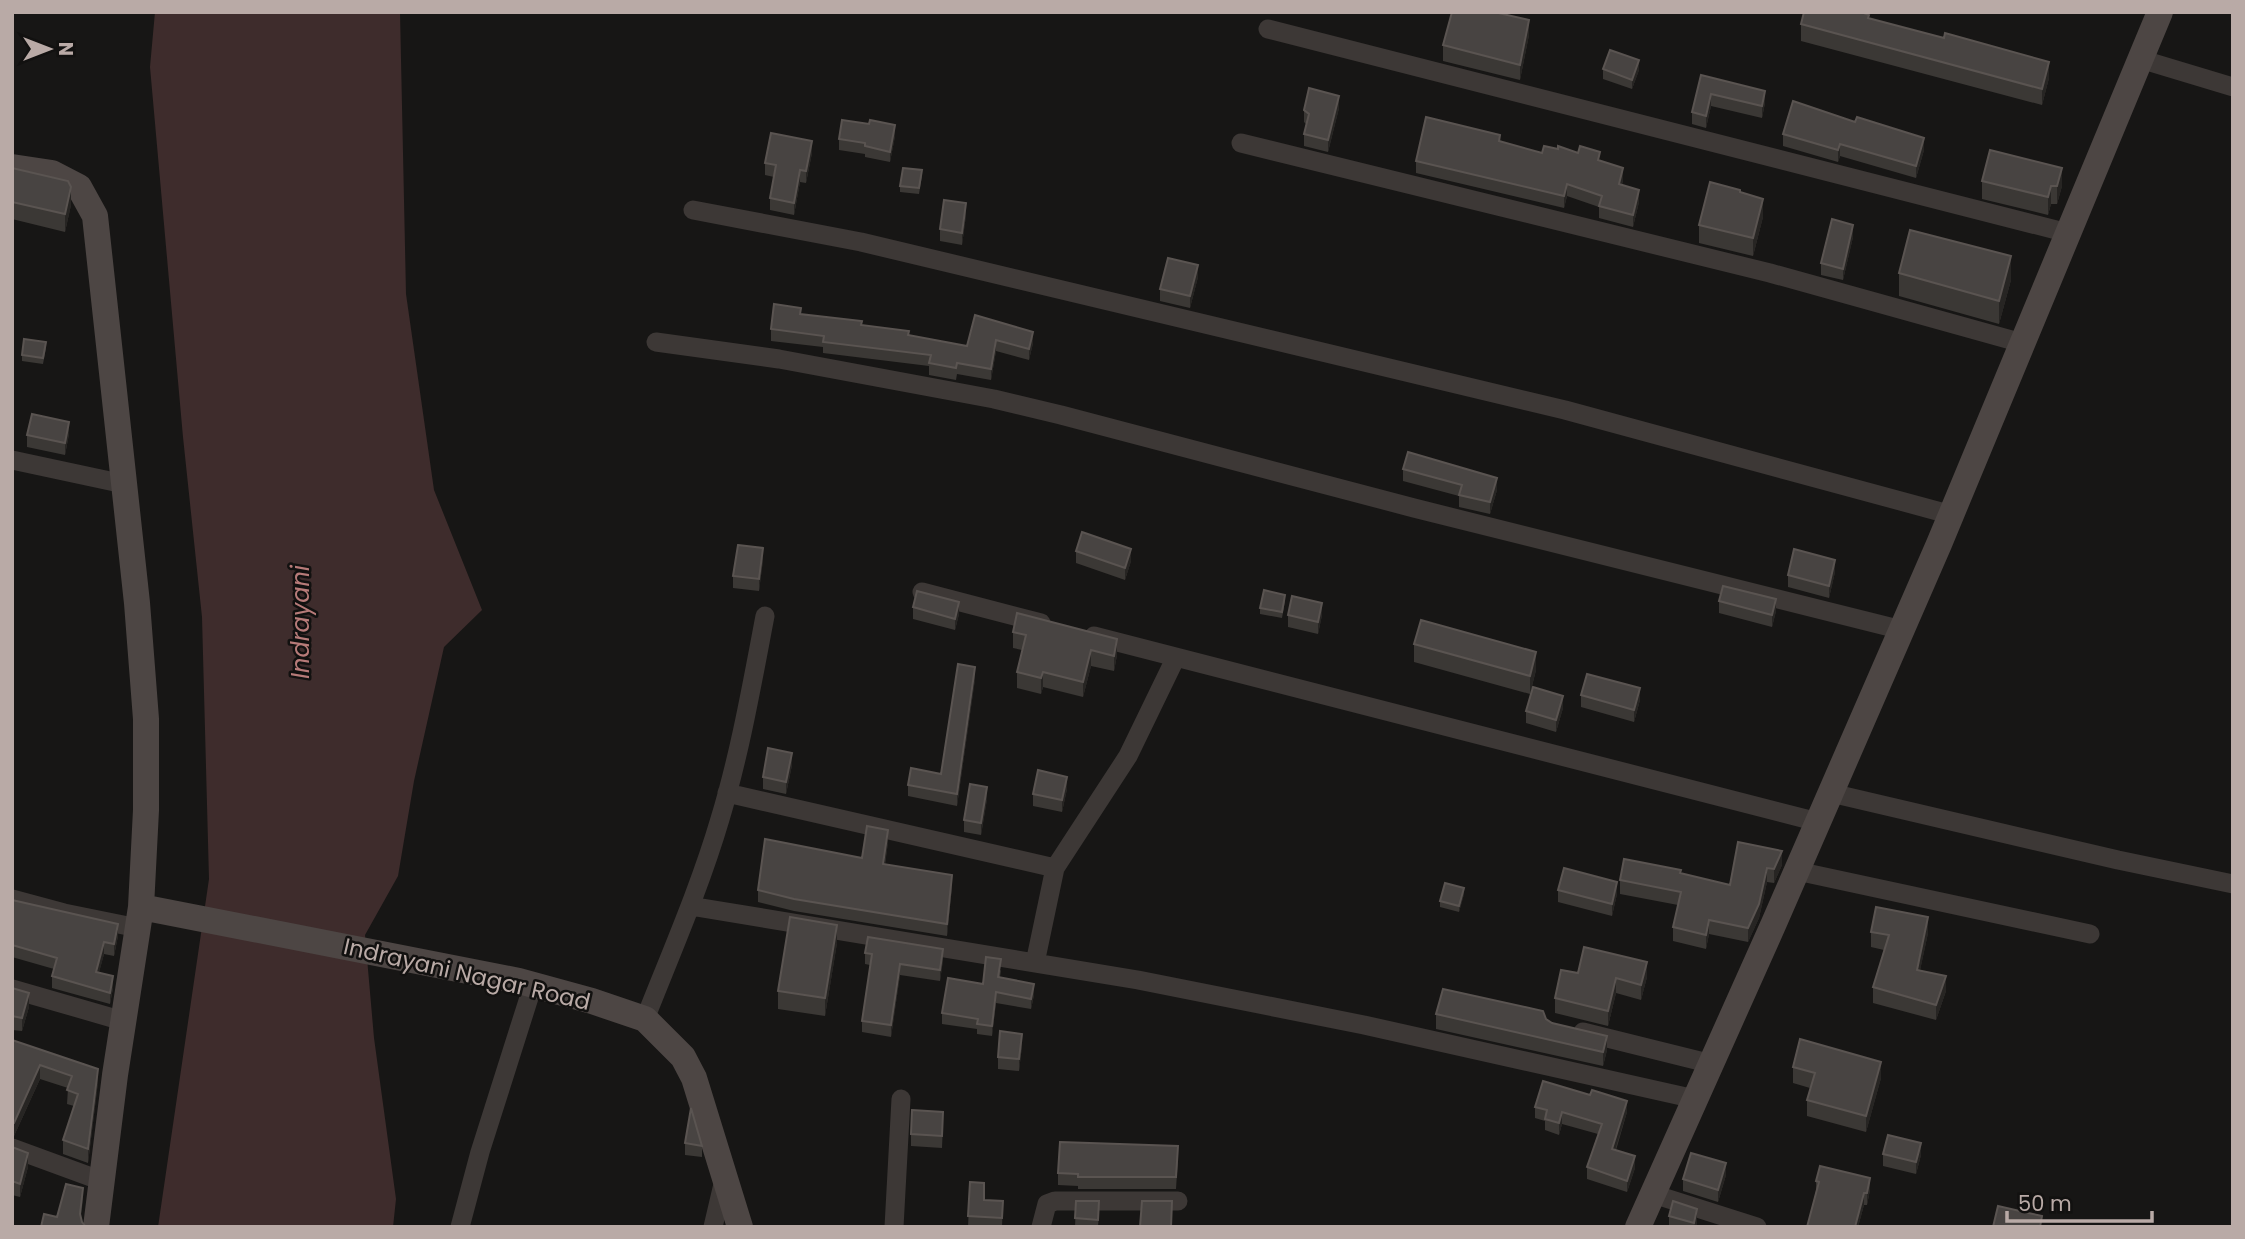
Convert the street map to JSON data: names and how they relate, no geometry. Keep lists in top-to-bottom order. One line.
{"streets":{"street":["Indrayani Nagar Road"]},"water":["Indrayani"],"scale_bar":"50 m","north":"right"}
